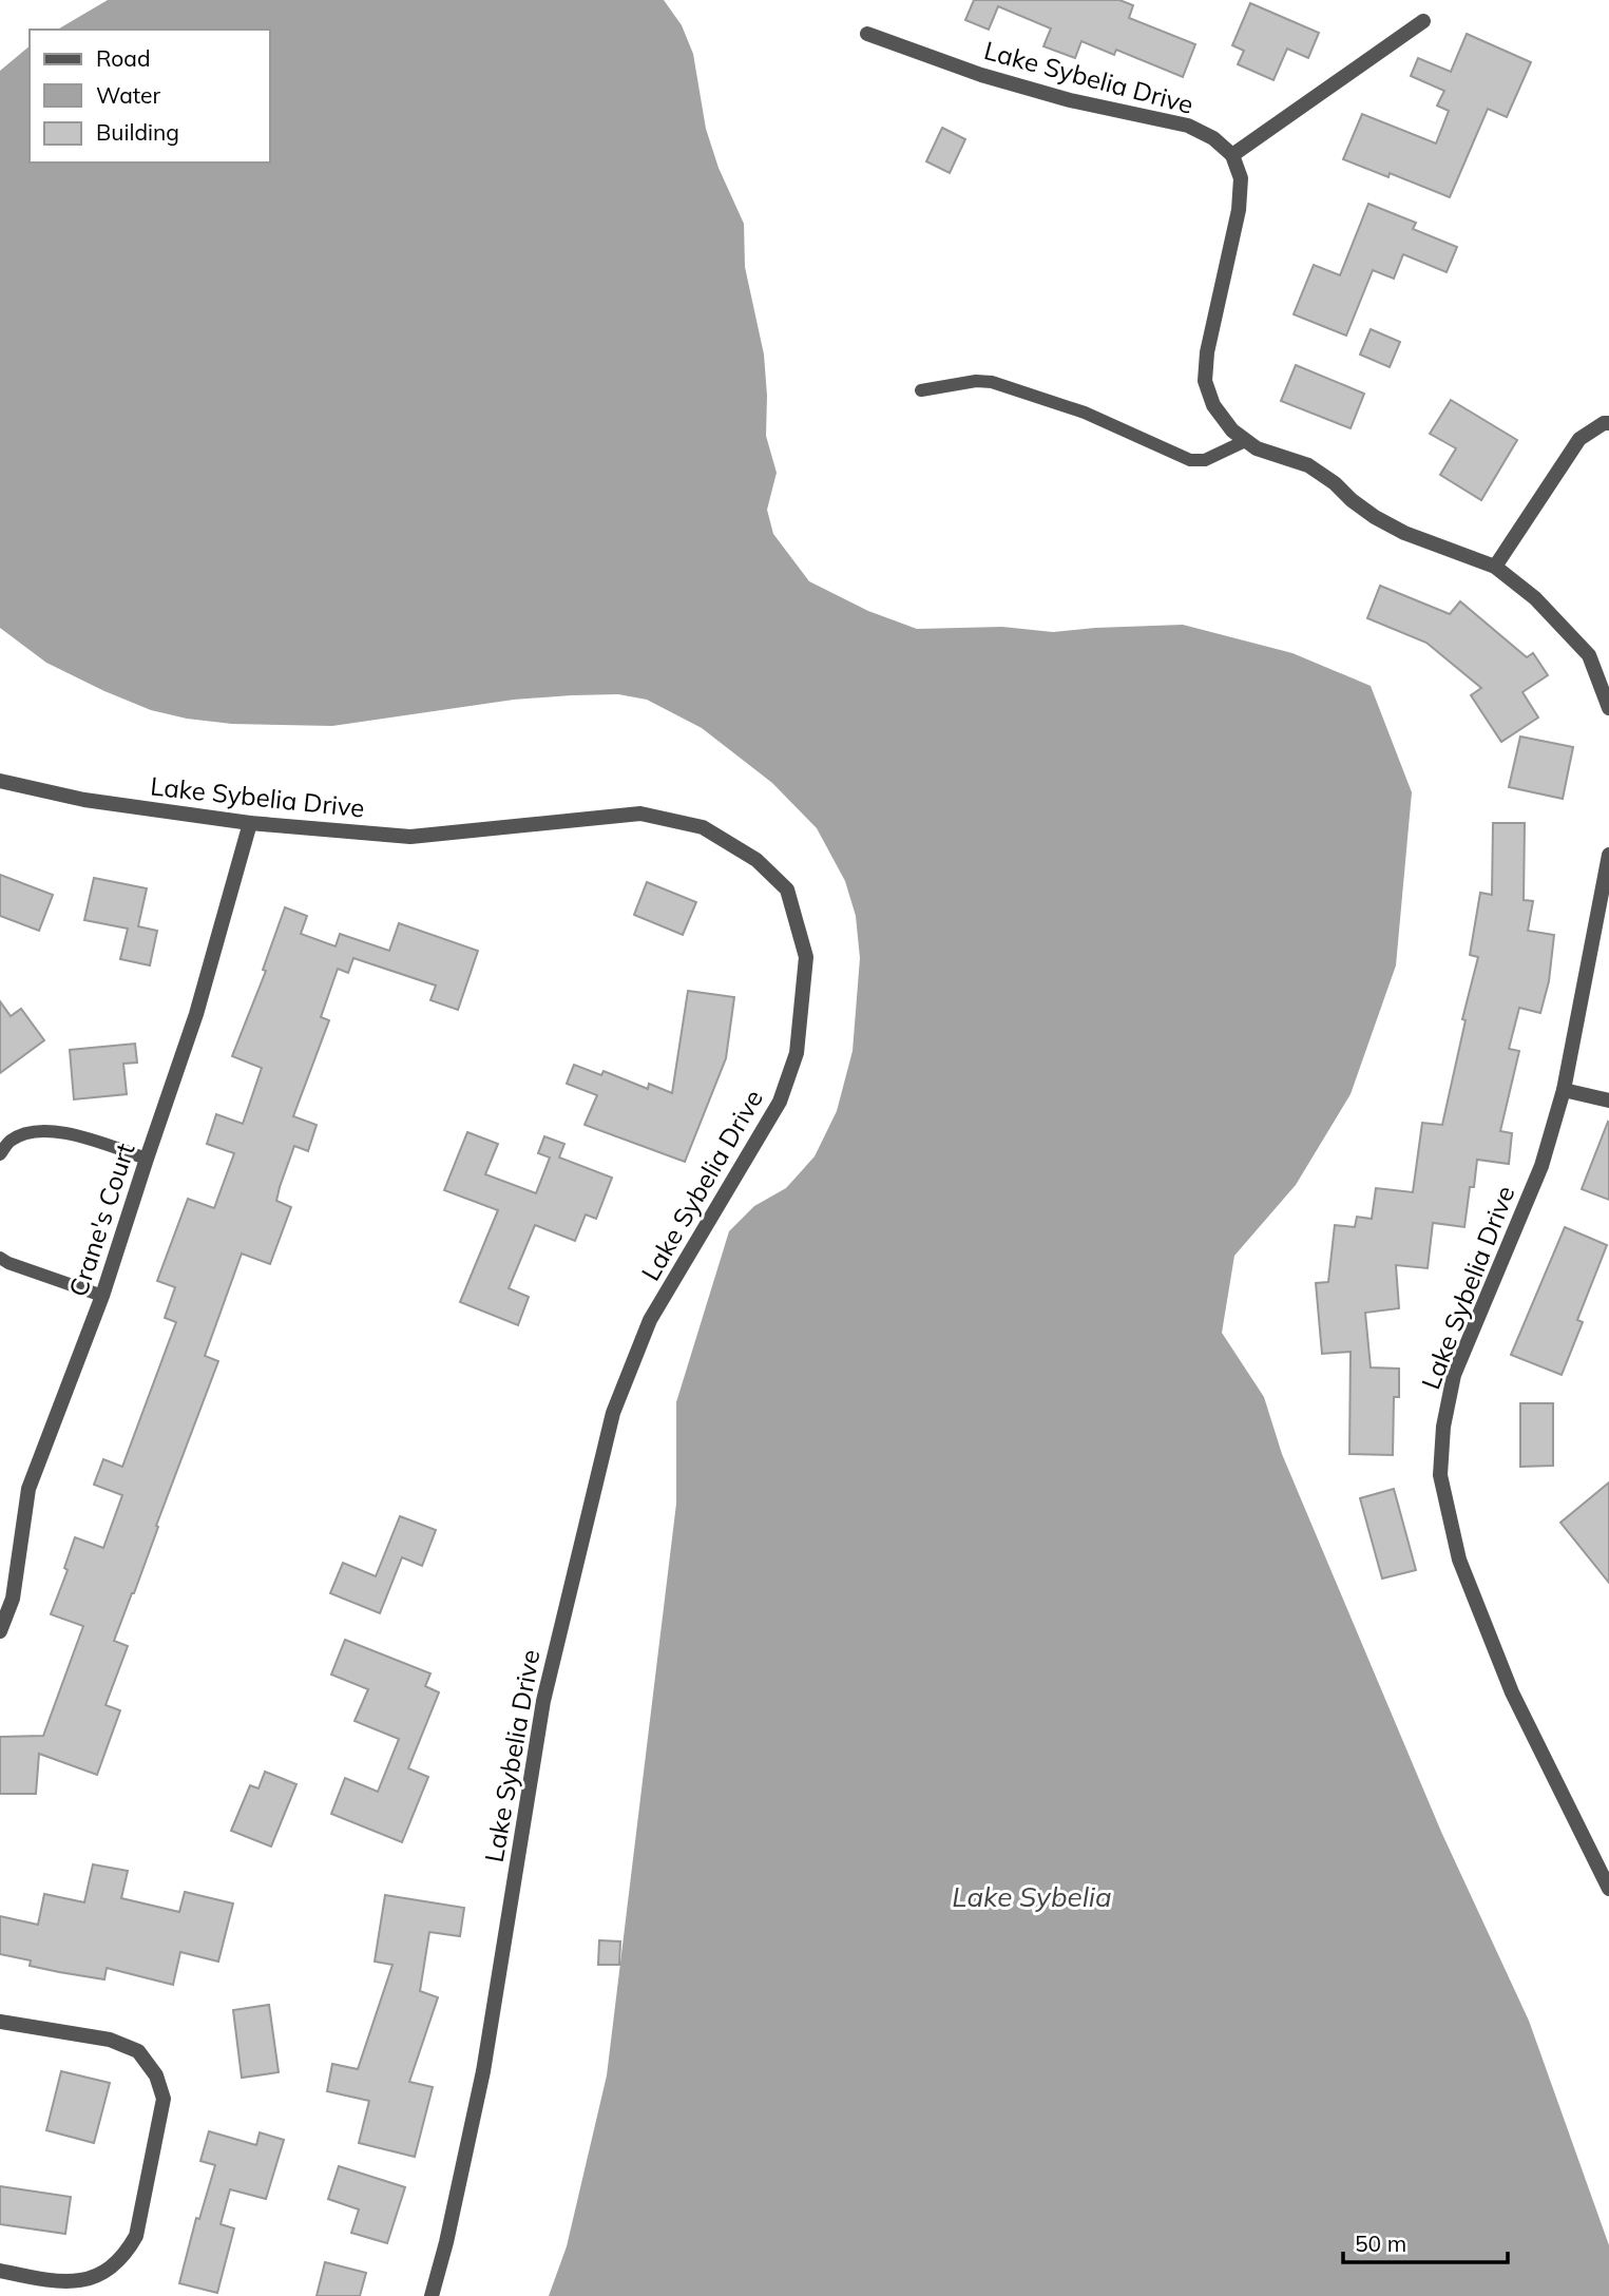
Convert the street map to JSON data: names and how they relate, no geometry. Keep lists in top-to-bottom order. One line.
{"streets":{"street":["Lake Sybelia Drive","Crane's Court"]},"crossings":[["Lake Sybelia Drive","Crane's Court"]],"water":["Lake Sybelia"],"legend":["Road","Water","Building"],"scale_bar":"50 m"}
